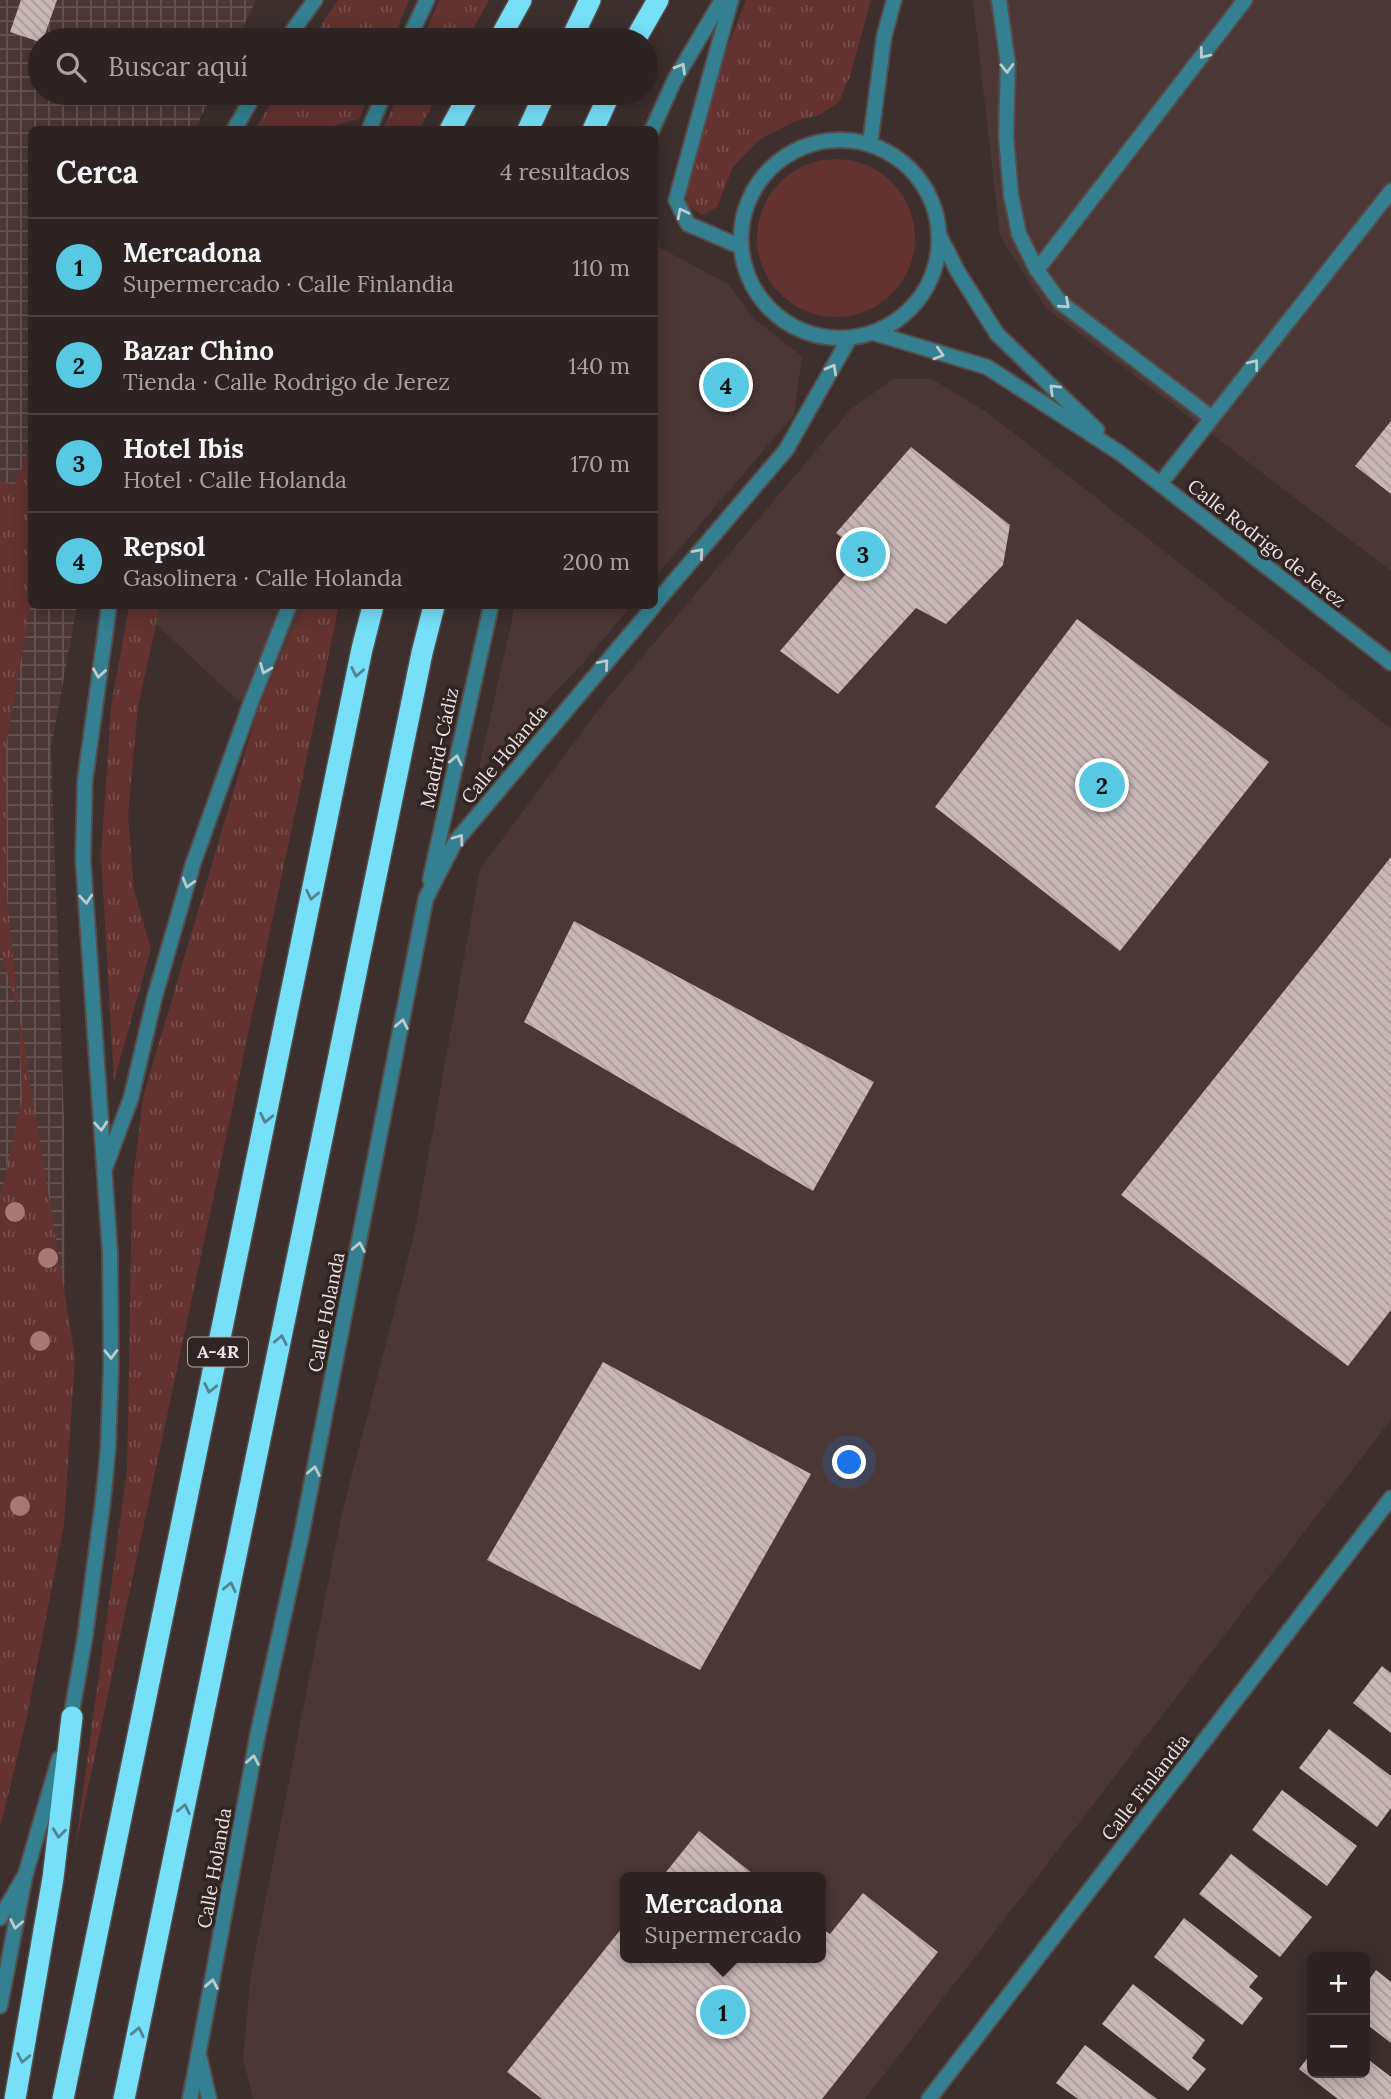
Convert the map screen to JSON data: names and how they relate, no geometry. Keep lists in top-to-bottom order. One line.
{"streets":{"highway":["A-4R"],"street":["Calle Rodrigo de Jerez","Madrid-Cádiz","Calle Holanda","Calle Finlandia"]},"crossings":[["Calle Rodrigo de Jerez","Calle Holanda"],["Madrid-Cádiz","Calle Holanda"]],"one_way":["Madrid-Cádiz","Calle Holanda"],"page":{"search":"Buscar aquí","heading":["Cerca","4 resultados"],"list":[{"mark":"1","name":"Mercadona","note":"Supermercado · Calle Finlandia","value":"110 m"},{"mark":"2","name":"Bazar Chino","note":"Tienda · Calle Rodrigo de Jerez","value":"140 m"},{"mark":"3","name":"Hotel Ibis","note":"Hotel · Calle Holanda","value":"170 m"},{"mark":"4","name":"Repsol","note":"Gasolinera · Calle Holanda","value":"200 m"}],"pins":["4","3","2","1"],"popup":["Mercadona","Supermercado"],"map_buttons":["+","−"]}}
